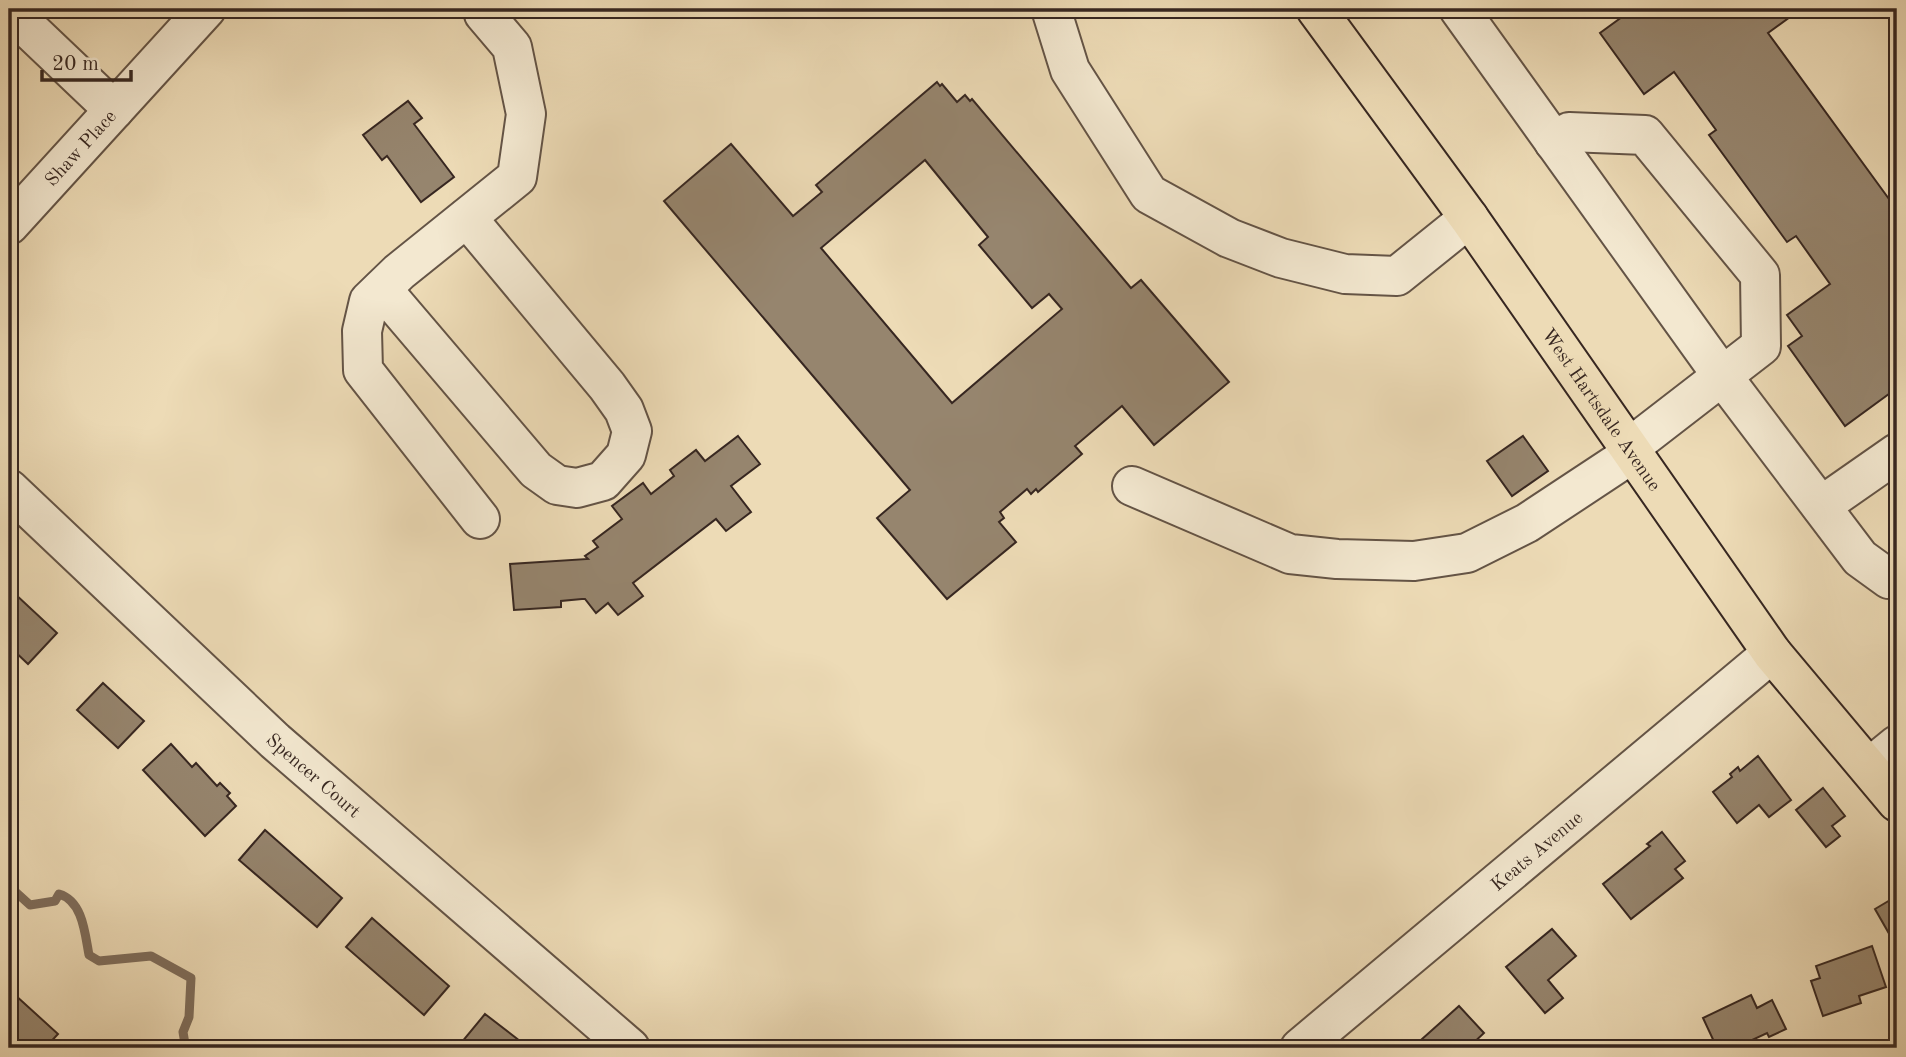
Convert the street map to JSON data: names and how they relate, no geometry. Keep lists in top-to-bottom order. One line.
{"streets":{"main road":["West Hartsdale Avenue"],"street":["Shaw Place","Spencer Court","Keats Avenue"]},"crossings":[["West Hartsdale Avenue","Keats Avenue"]],"scale_bar":"20 m"}
